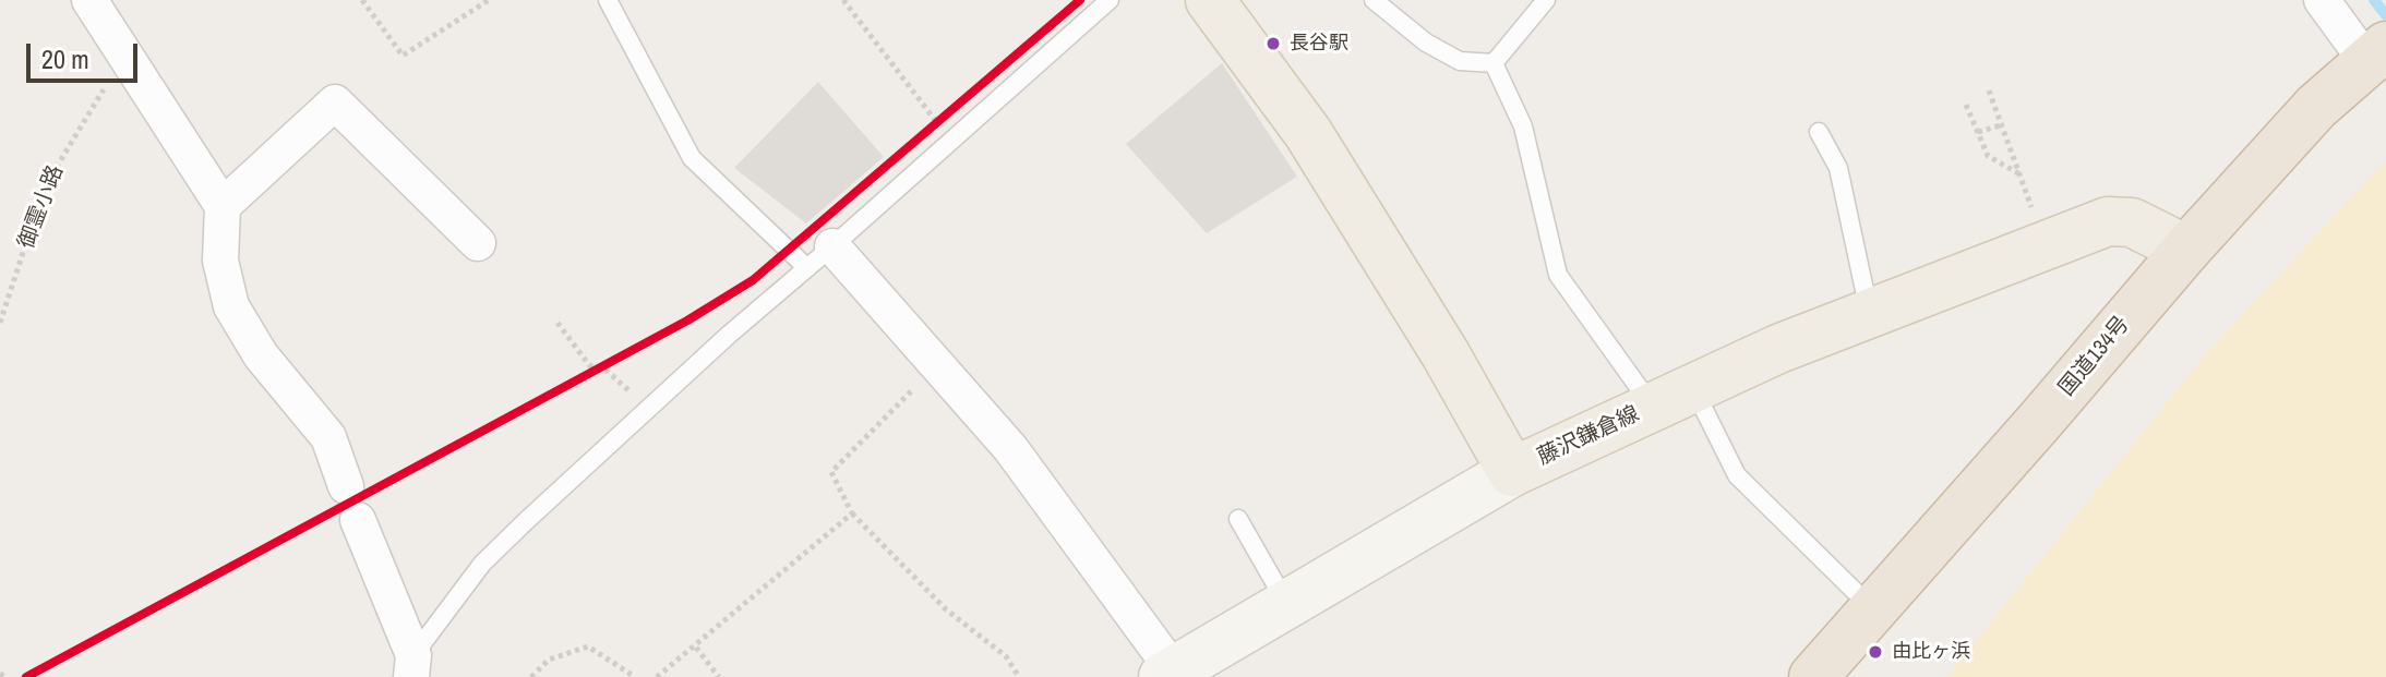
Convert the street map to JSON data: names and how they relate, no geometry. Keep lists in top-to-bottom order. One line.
{"streets":{"highway":["国道134号"],"main road":["藤沢鎌倉線"],"path":["御霊小路"]},"crossings":[["国道134号","藤沢鎌倉線"]],"places":["長谷駅","由比ヶ浜"],"scale_bar":"20 m"}
